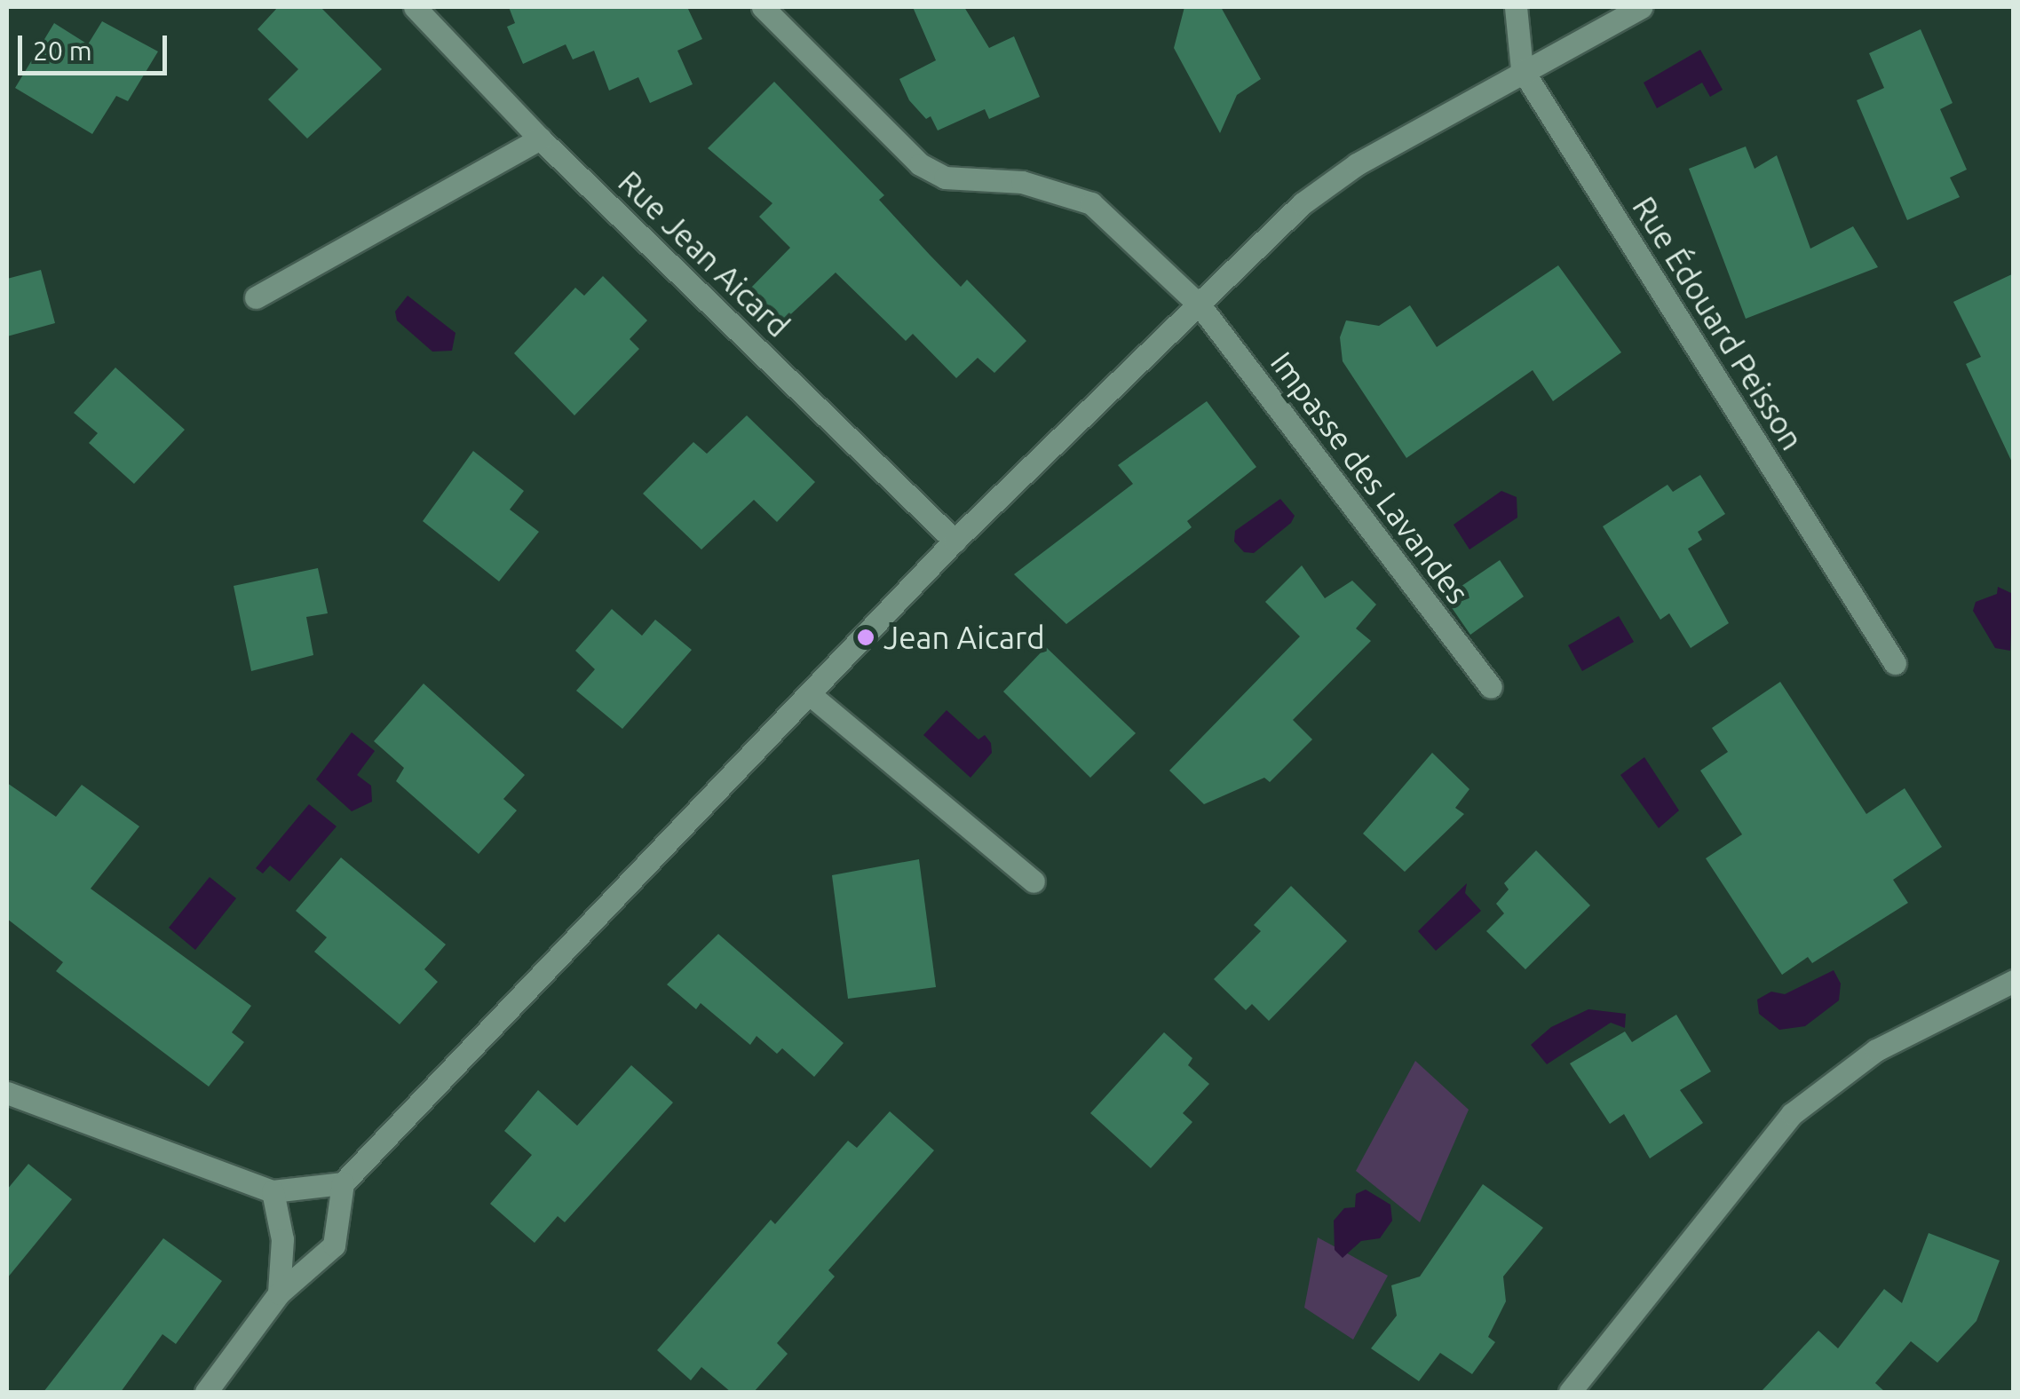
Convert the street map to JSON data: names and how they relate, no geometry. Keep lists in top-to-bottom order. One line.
{"streets":{"street":["Rue Jean Aicard","Rue Édouard Peisson","Impasse des Lavandes"]},"places":["Jean Aicard"],"scale_bar":"20 m"}
